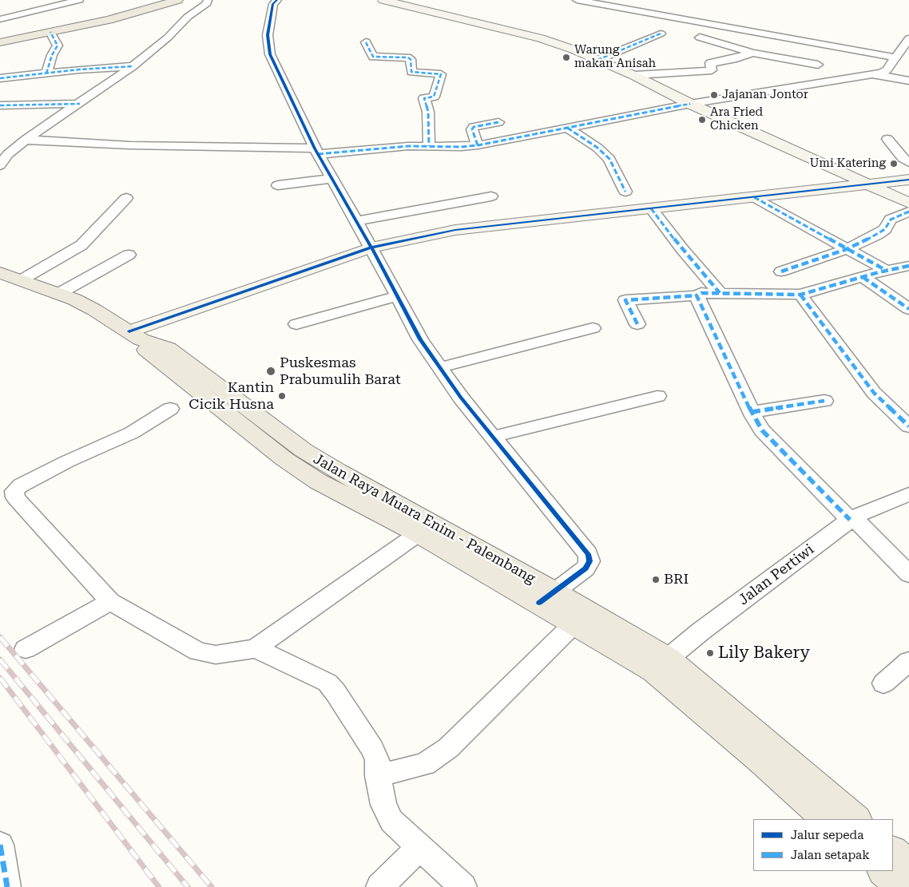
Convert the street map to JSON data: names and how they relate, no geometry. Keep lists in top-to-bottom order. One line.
{"streets":{"main road":["Jalan Raya Muara Enim - Palembang"],"street":["Jalan Pertiwi"]},"crossings":[["Jalan Raya Muara Enim - Palembang","Jalan Pertiwi"]],"places":["Warung makan Anisah","Jajanan Jontor","Ara Fried Chicken","Umi Katering","Puskesmas Prabumulih Barat","Kantin Cicik Husna","BRI","Lily Bakery"],"legend":["Jalur sepeda","Jalan setapak"]}
